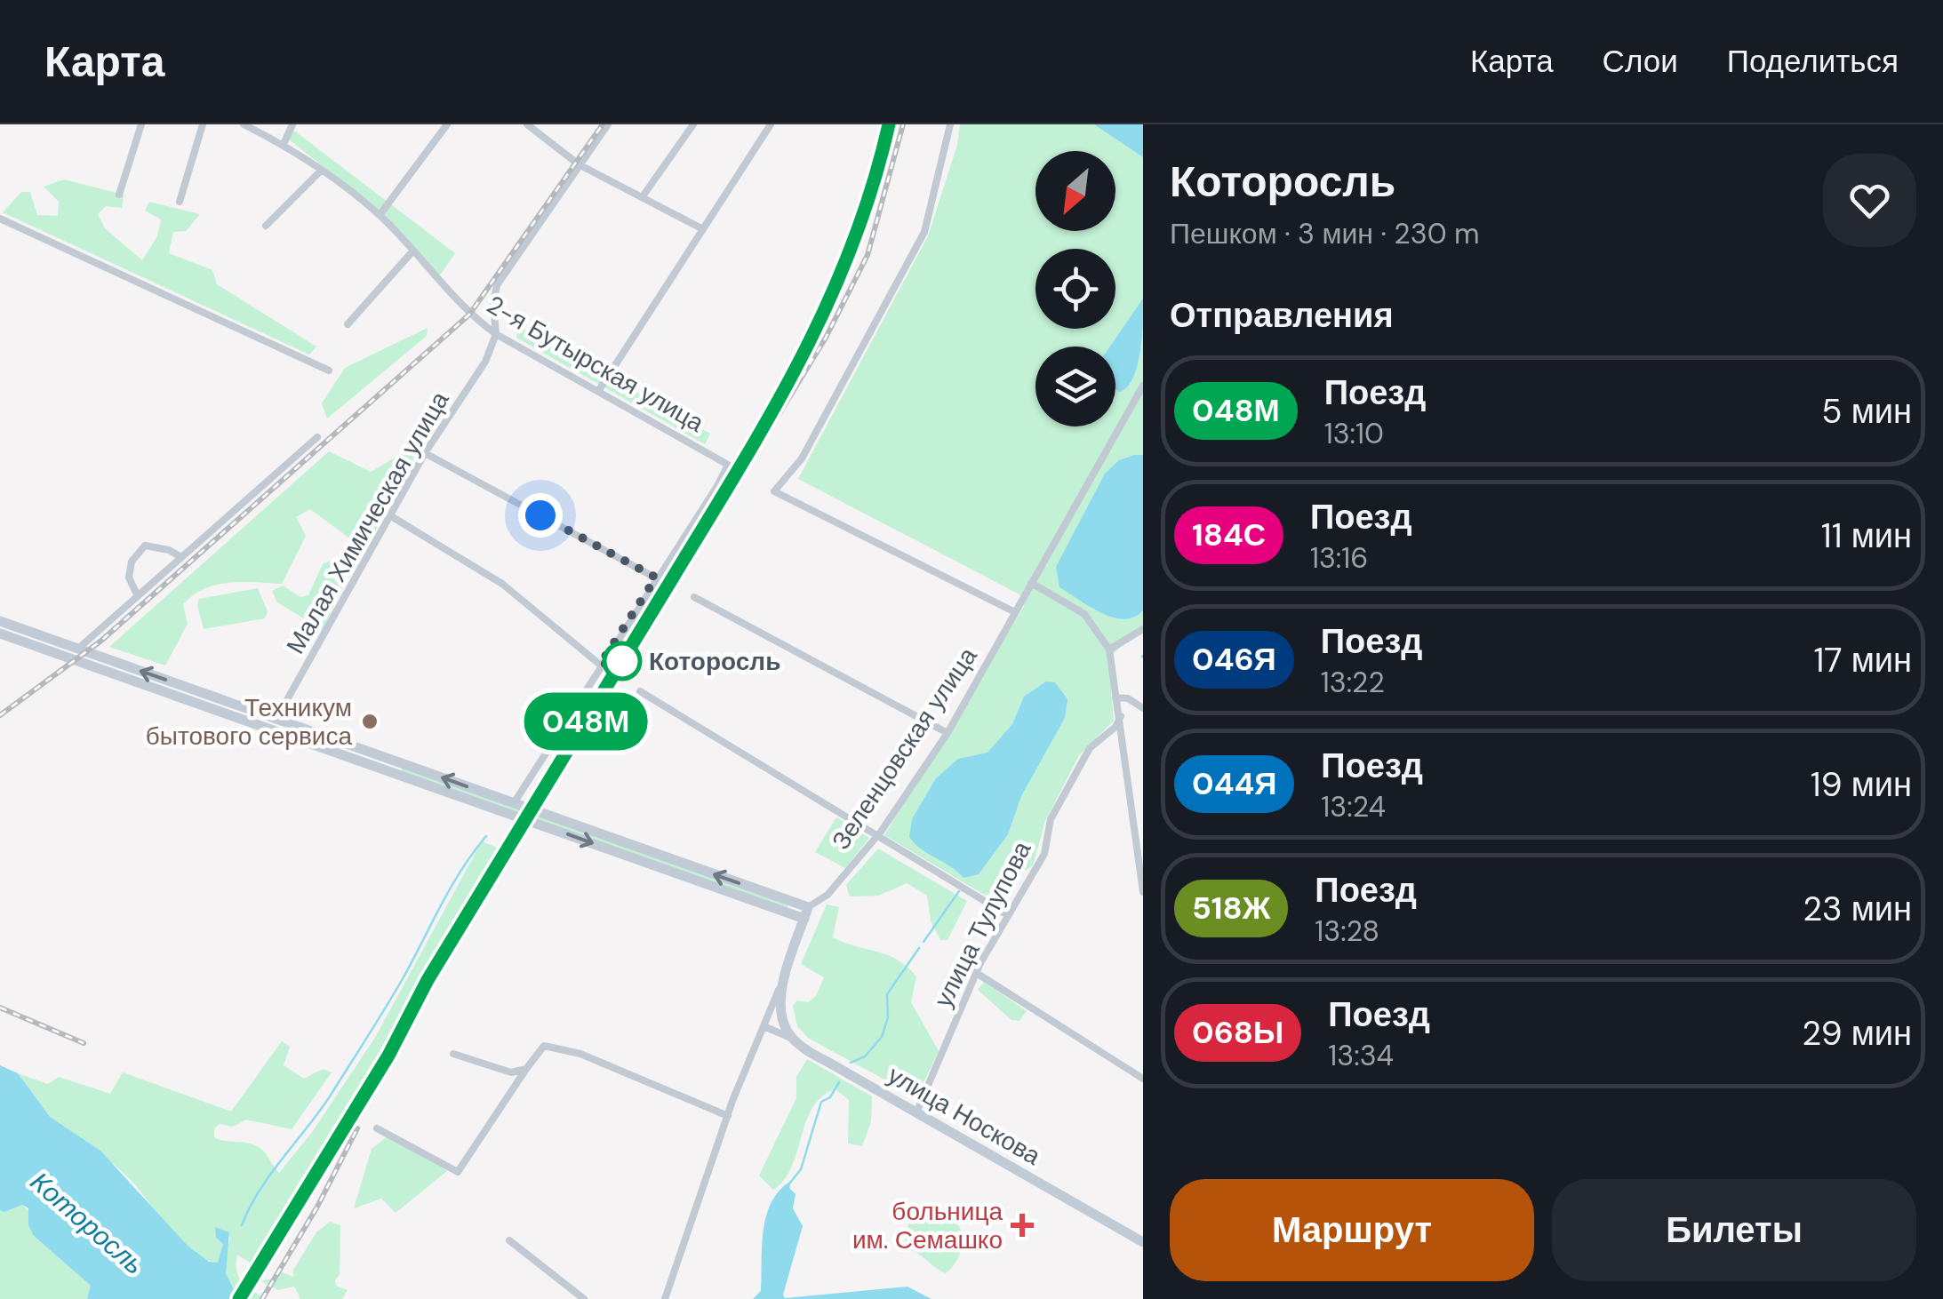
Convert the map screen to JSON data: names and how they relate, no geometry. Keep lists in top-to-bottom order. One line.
{"streets":{"main road":["улица Носкова"],"street":["2-я Бутырская улица","Малая Химическая улица","Зеленцовская улица","улица Тулупова"]},"crossings":[["2-я Бутырская улица","Малая Химическая улица"],["улица Тулупова","улица Носкова"]],"water":["Которосль"],"places":{"other":["Которосль","Техникум бытового сервиса"],"health":["больница им. Семашко"]},"north":"bottom left","page":{"header":"Карта","nav":["Карта","Слои","Поделиться"],"on_map":"048М","heading":[["Которосль","Пешком · 3 мин · 230 m"],"Отправления"],"list":[{"mark":"048М","name":"Поезд","note":"13:10","value":"5 мин"},{"mark":"184С","name":"Поезд","note":"13:16","value":"11 мин"},{"mark":"046Я","name":"Поезд","note":"13:22","value":"17 мин"},{"mark":"044Я","name":"Поезд","note":"13:24","value":"19 мин"},{"mark":"518Ж","name":"Поезд","note":"13:28","value":"23 мин"},{"mark":"068Ы","name":"Поезд","note":"13:34","value":"29 мин"}],"buttons":["Маршрут","Билеты"]}}
